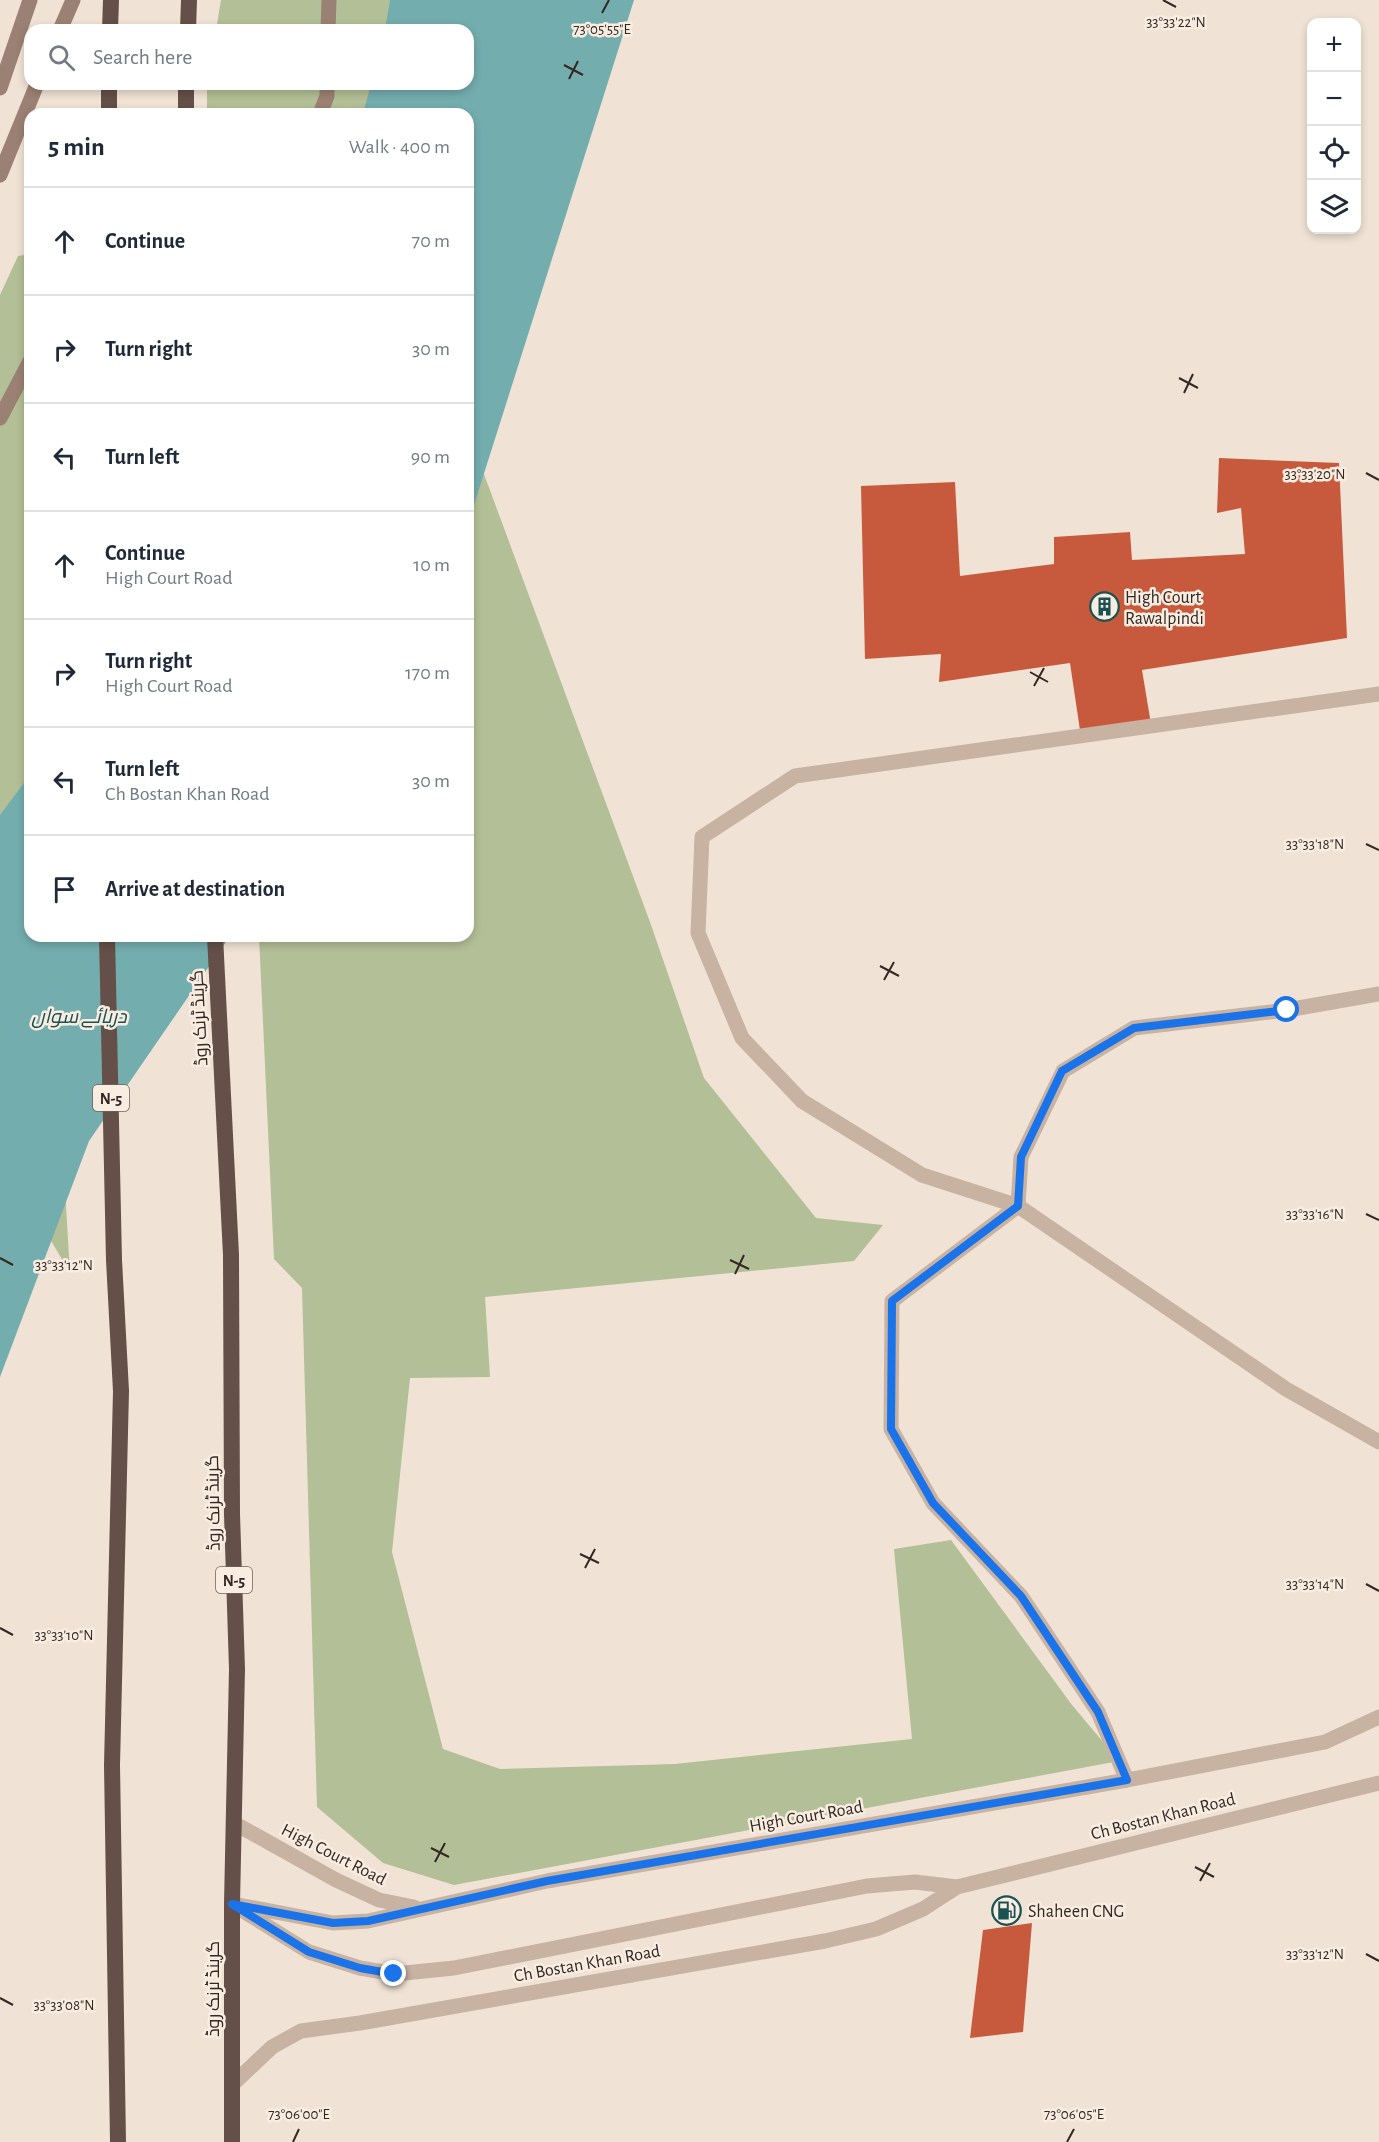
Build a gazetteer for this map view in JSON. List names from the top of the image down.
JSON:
{
  "streets": {
    "highway": ["گرینڈ ٹرنک روڈ", "N-5"],
    "street": ["High Court Road", "Ch Bostan Khan Road"]
  },
  "crossings": [
    ["گرینڈ ٹرنک روڈ", "High Court Road"],
    ["گرینڈ ٹرنک روڈ", "Ch Bostan Khan Road"],
    ["High Court Road", "Ch Bostan Khan Road"]
  ],
  "water": ["دریائے سواں"],
  "places": {
    "building": ["High Court Rawalpindi"],
    "fuel station": ["Shaheen CNG"]
  },
  "page": {
    "map_buttons": ["+", "−"],
    "search": "Search here",
    "heading": ["5 min", "Walk · 400 m"],
    "list": [
      ["Continue", "70 m"],
      ["Turn right", "30 m"],
      ["Turn left", "90 m"],
      ["Continue", "High Court Road", "10 m"],
      ["Turn right", "High Court Road", "170 m"],
      ["Turn left", "Ch Bostan Khan Road", "30 m"],
      "Arrive at destination"
    ]
  },
  "coordinates": [
    "33°33'22\"N",
    "73°05'55\"E",
    "33°33'20\"N",
    "33°33'18\"N",
    "33°33'16\"N",
    "33°33'12\"N",
    "33°33'14\"N",
    "33°33'10\"N",
    "33°33'08\"N",
    "73°06'00\"E",
    "73°06'05\"E"
  ]
}
